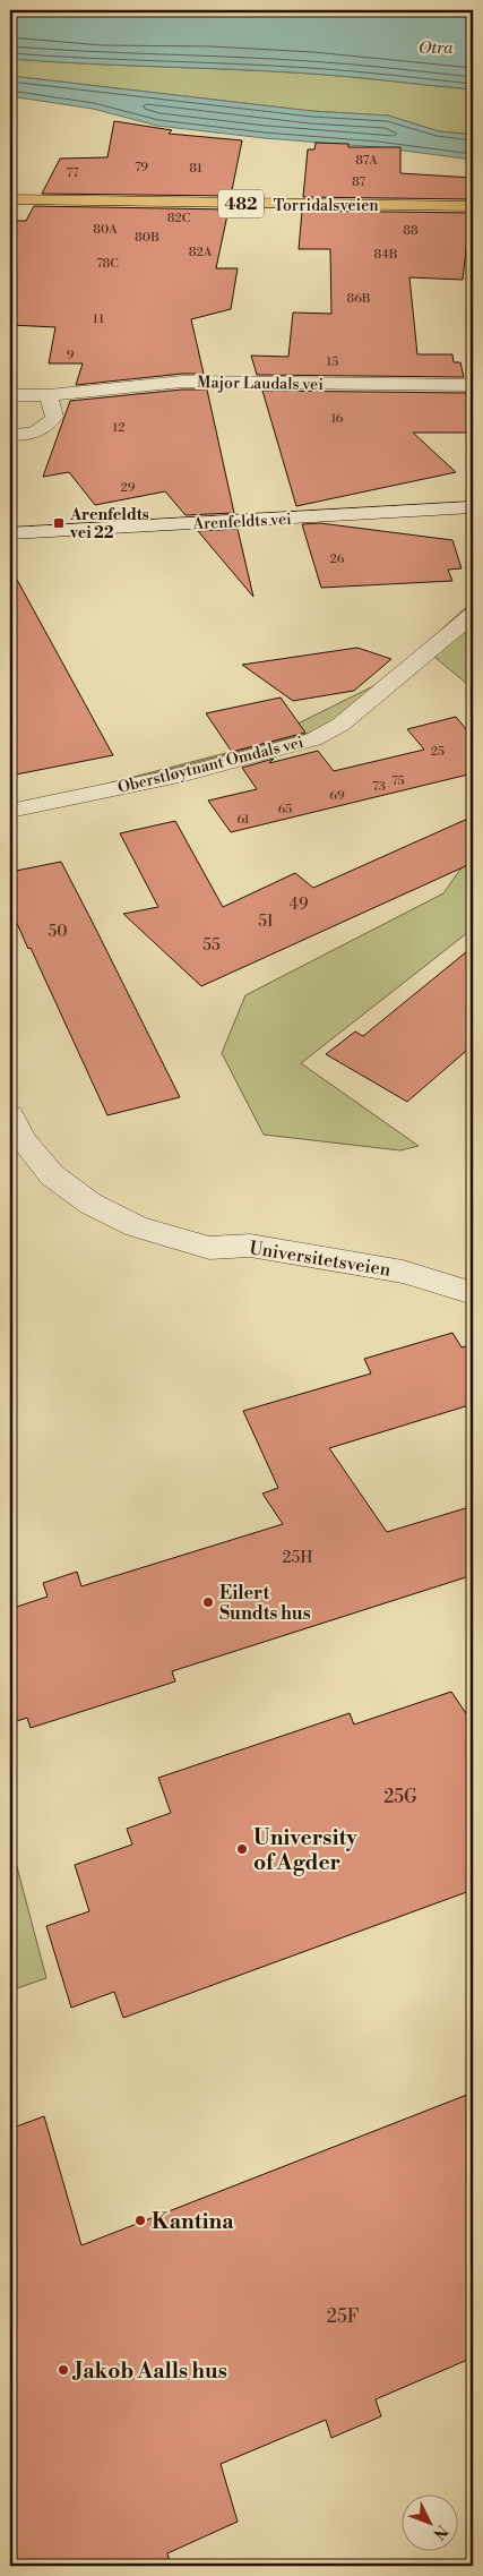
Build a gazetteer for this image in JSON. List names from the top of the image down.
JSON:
{
  "streets": {
    "main road": ["482", "Torridalsveien"],
    "street": [
      "Major Laudals vei",
      "Arenfeldts vei",
      "Oberstløytnant Omdals vei",
      "Universitetsveien"
    ]
  },
  "water": ["Otra"],
  "places": {
    "transit": ["Arenfeldts vei 22"],
    "other": [
      "Eilert Sundts hus",
      "University of Agder",
      "Kantina",
      "Jakob Aalls hus"
    ]
  },
  "house_numbers": [
    "87A",
    "79",
    "81",
    "77",
    "87",
    "82C",
    "80A",
    "88",
    "80B",
    "82A",
    "84B",
    "78C",
    "86B",
    "11",
    "9",
    "15",
    "16",
    "12",
    "29",
    "26",
    "25",
    "75",
    "73",
    "69",
    "65",
    "61",
    "49",
    "51",
    "50",
    "55",
    "25H",
    "25G",
    "25F"
  ],
  "north": "bottom right"
}
